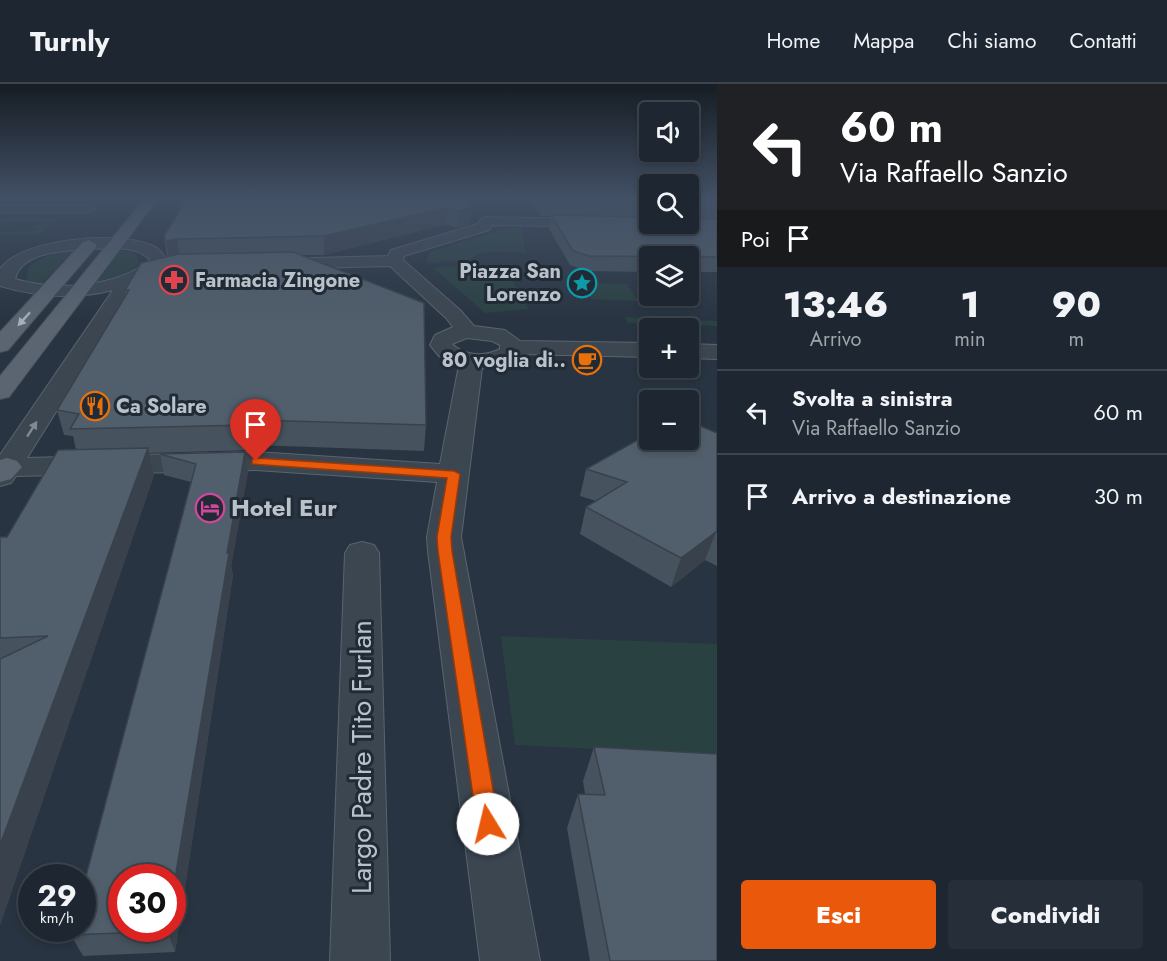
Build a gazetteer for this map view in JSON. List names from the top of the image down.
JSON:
{
  "streets": {
    "street": ["Largo Padre Tito Furlan"]
  },
  "places": {
    "pharmacy": ["Farmacia Zingone"],
    "place": ["Piazza San Lorenzo"],
    "cafe": ["80 voglia di.."],
    "restaurant": ["Ca Solare"],
    "hotel": ["Hotel Eur"]
  },
  "page": {
    "header": "Turnly",
    "nav": [
      "Home",
      "Mappa",
      "Chi siamo",
      "Contatti"
    ],
    "turn": ["60 m", "Via Raffaello Sanzio"],
    "map_buttons": ["+", "−"],
    "then": "Poi",
    "eta": [
      "13:46",
      "Arrivo",
      "1",
      "min",
      "90",
      "m"
    ],
    "list": [
      {
        "name": "Svolta a sinistra",
        "note": "Via Raffaello Sanzio",
        "value": "60 m"
      },
      {
        "name": "Arrivo a destinazione",
        "value": "30 m"
      }
    ],
    "speed": "29 km/h",
    "limit": "30",
    "buttons": ["Esci", "Condividi"]
  }
}
